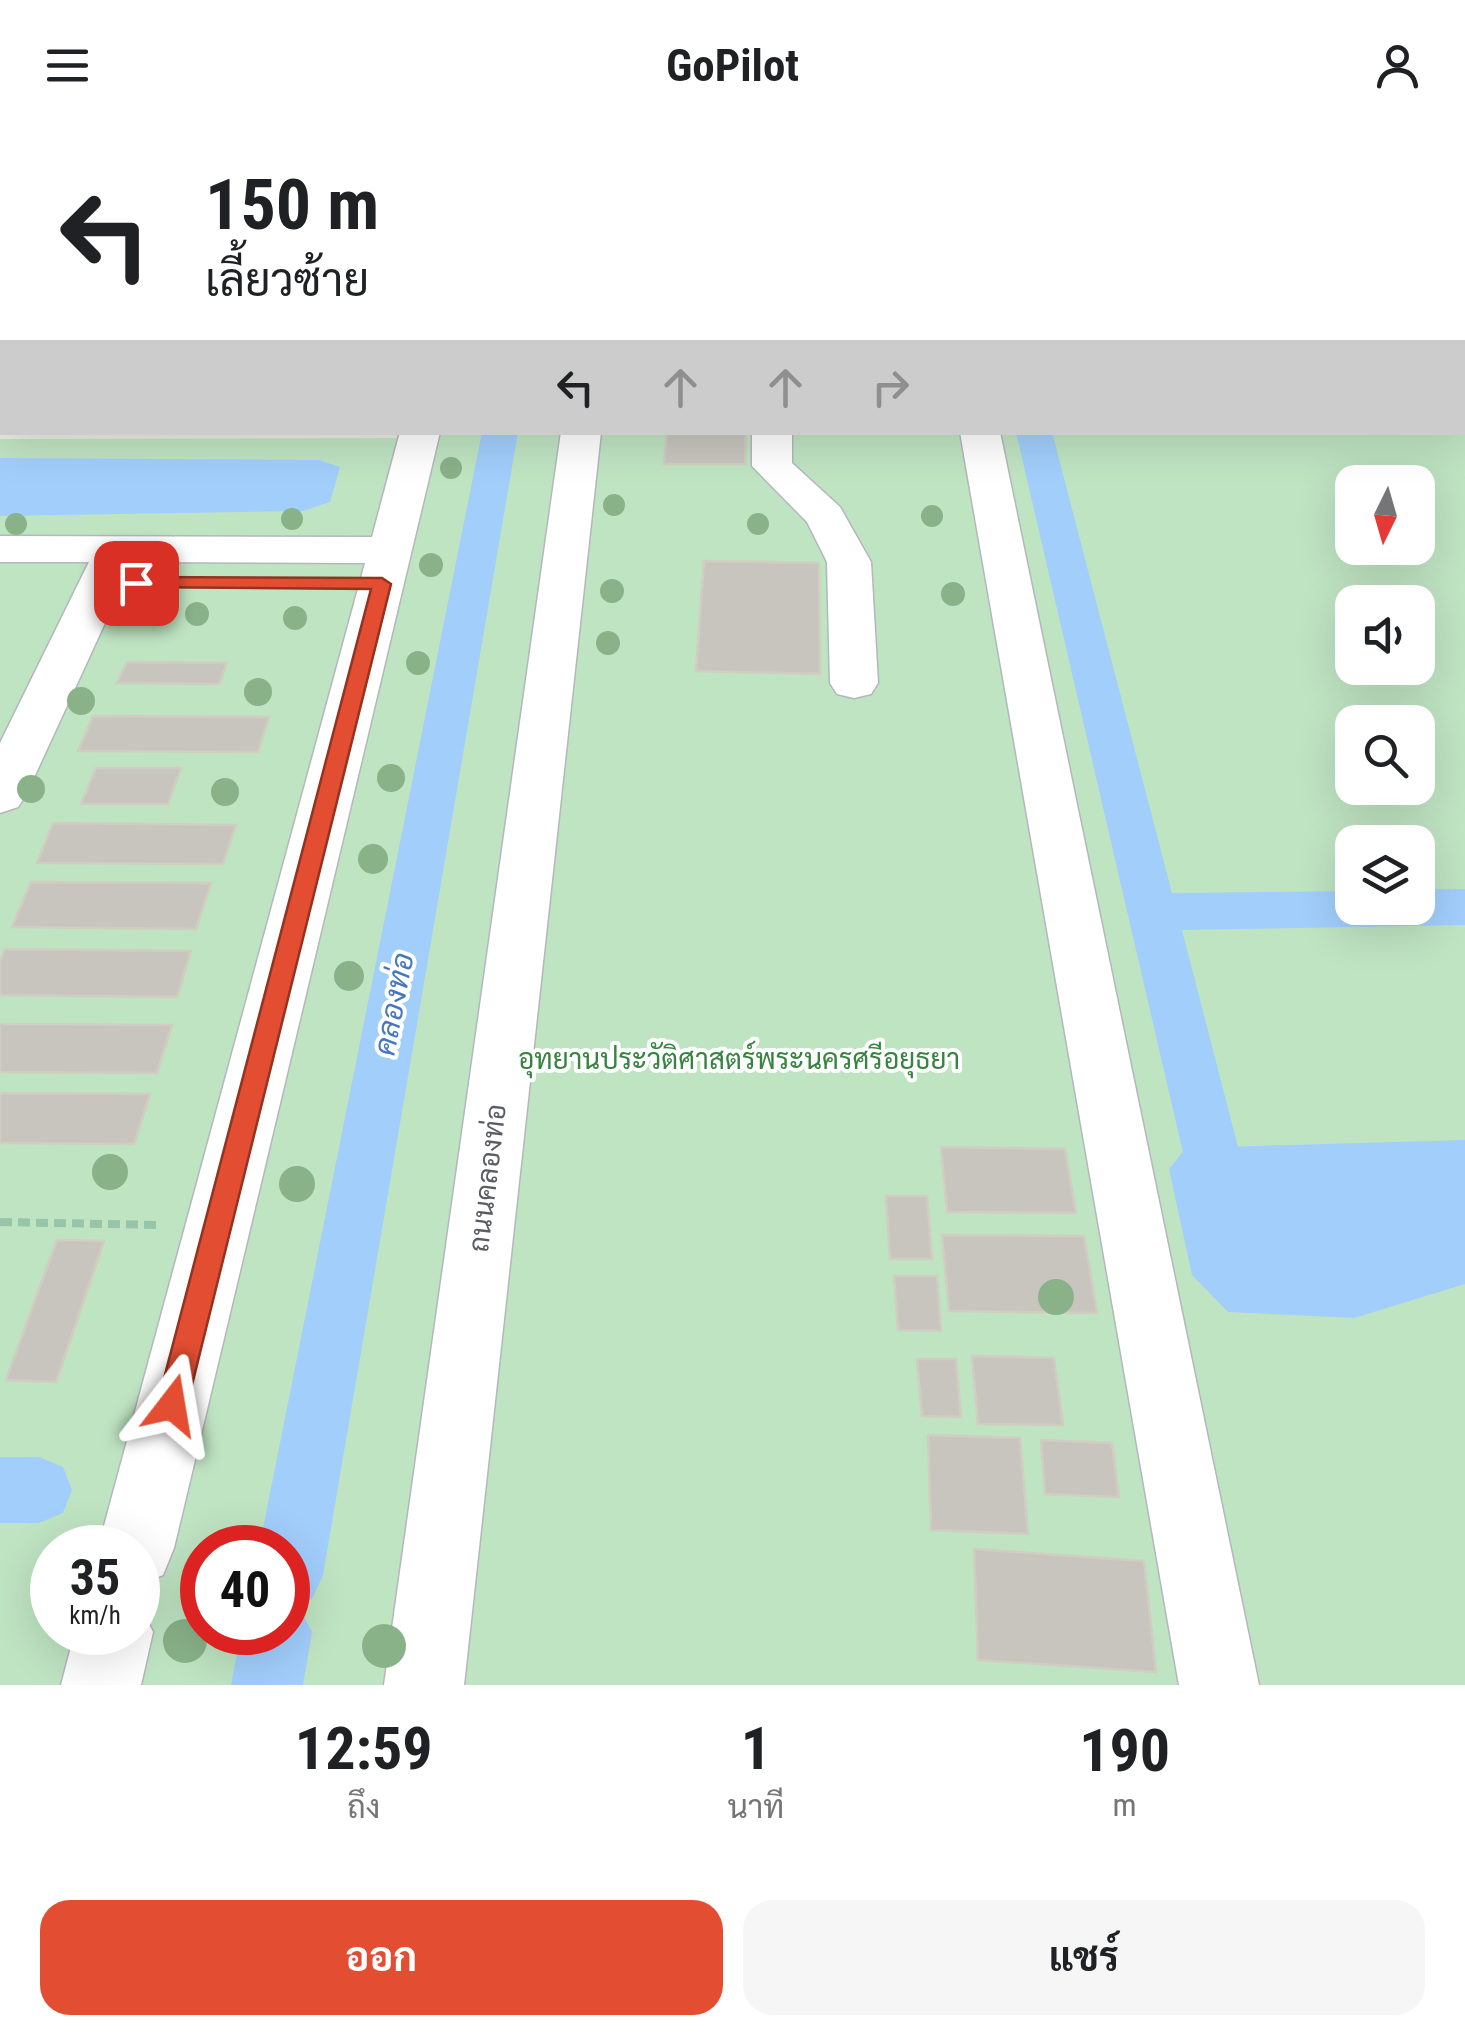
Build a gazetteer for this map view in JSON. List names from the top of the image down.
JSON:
{
  "streets": {
    "street": ["ถนนคลองท่อ"]
  },
  "water": ["คลองท่อ"],
  "parks": ["อุทยานประวัติศาสตร์พระนครศรีอยุธยา"],
  "north": "bottom",
  "page": {
    "header": "GoPilot",
    "turn": ["150 m", "เลี้ยวซ้าย"],
    "speed": "35 km/h",
    "limit": "40",
    "eta": [
      "12:59",
      "ถึง",
      "1",
      "นาที",
      "190",
      "m"
    ],
    "buttons": ["ออก", "แชร์"]
  }
}
